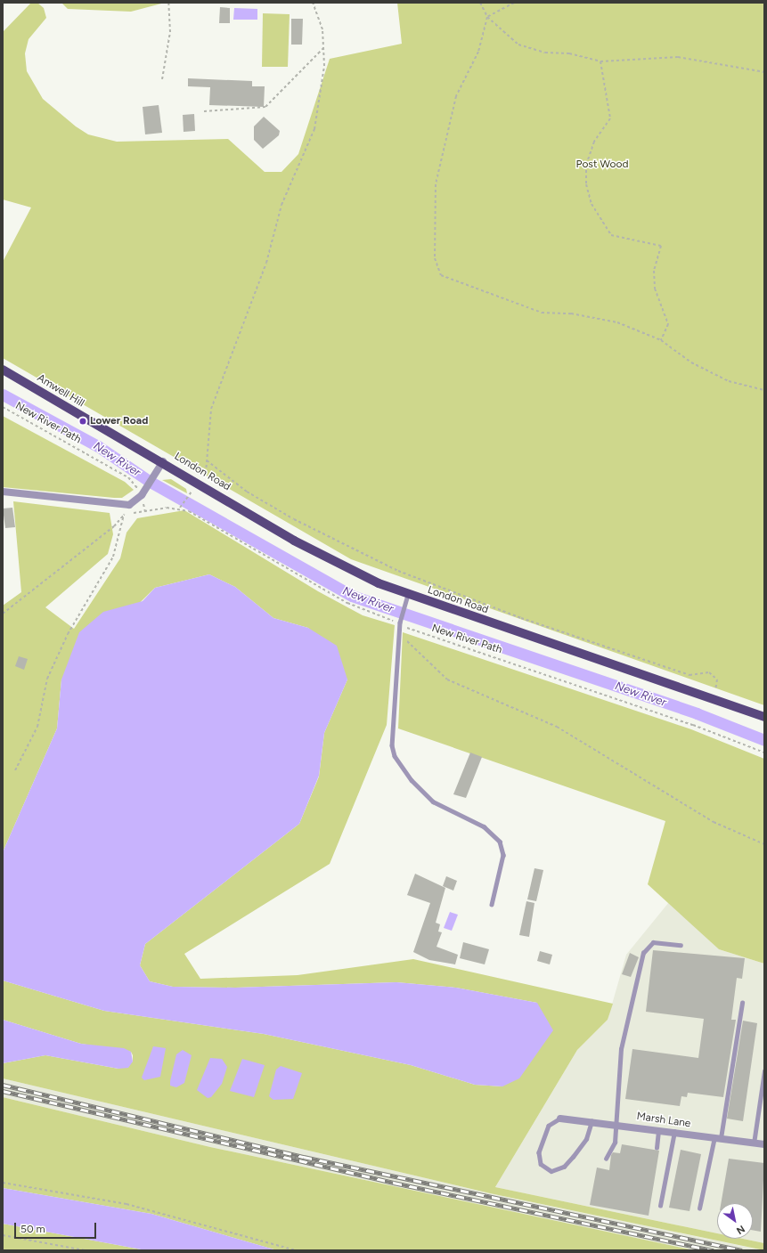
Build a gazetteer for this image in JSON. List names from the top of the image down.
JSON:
{
  "streets": {
    "main road": ["Amwell Hill", "London Road"],
    "street": ["Marsh Lane"],
    "path": ["New River Path"]
  },
  "crossings": [
    ["Amwell Hill", "London Road"]
  ],
  "water": ["New River"],
  "parks": ["Post Wood"],
  "places": ["Lower Road"],
  "scale_bar": "50 m",
  "north": "bottom right"
}
